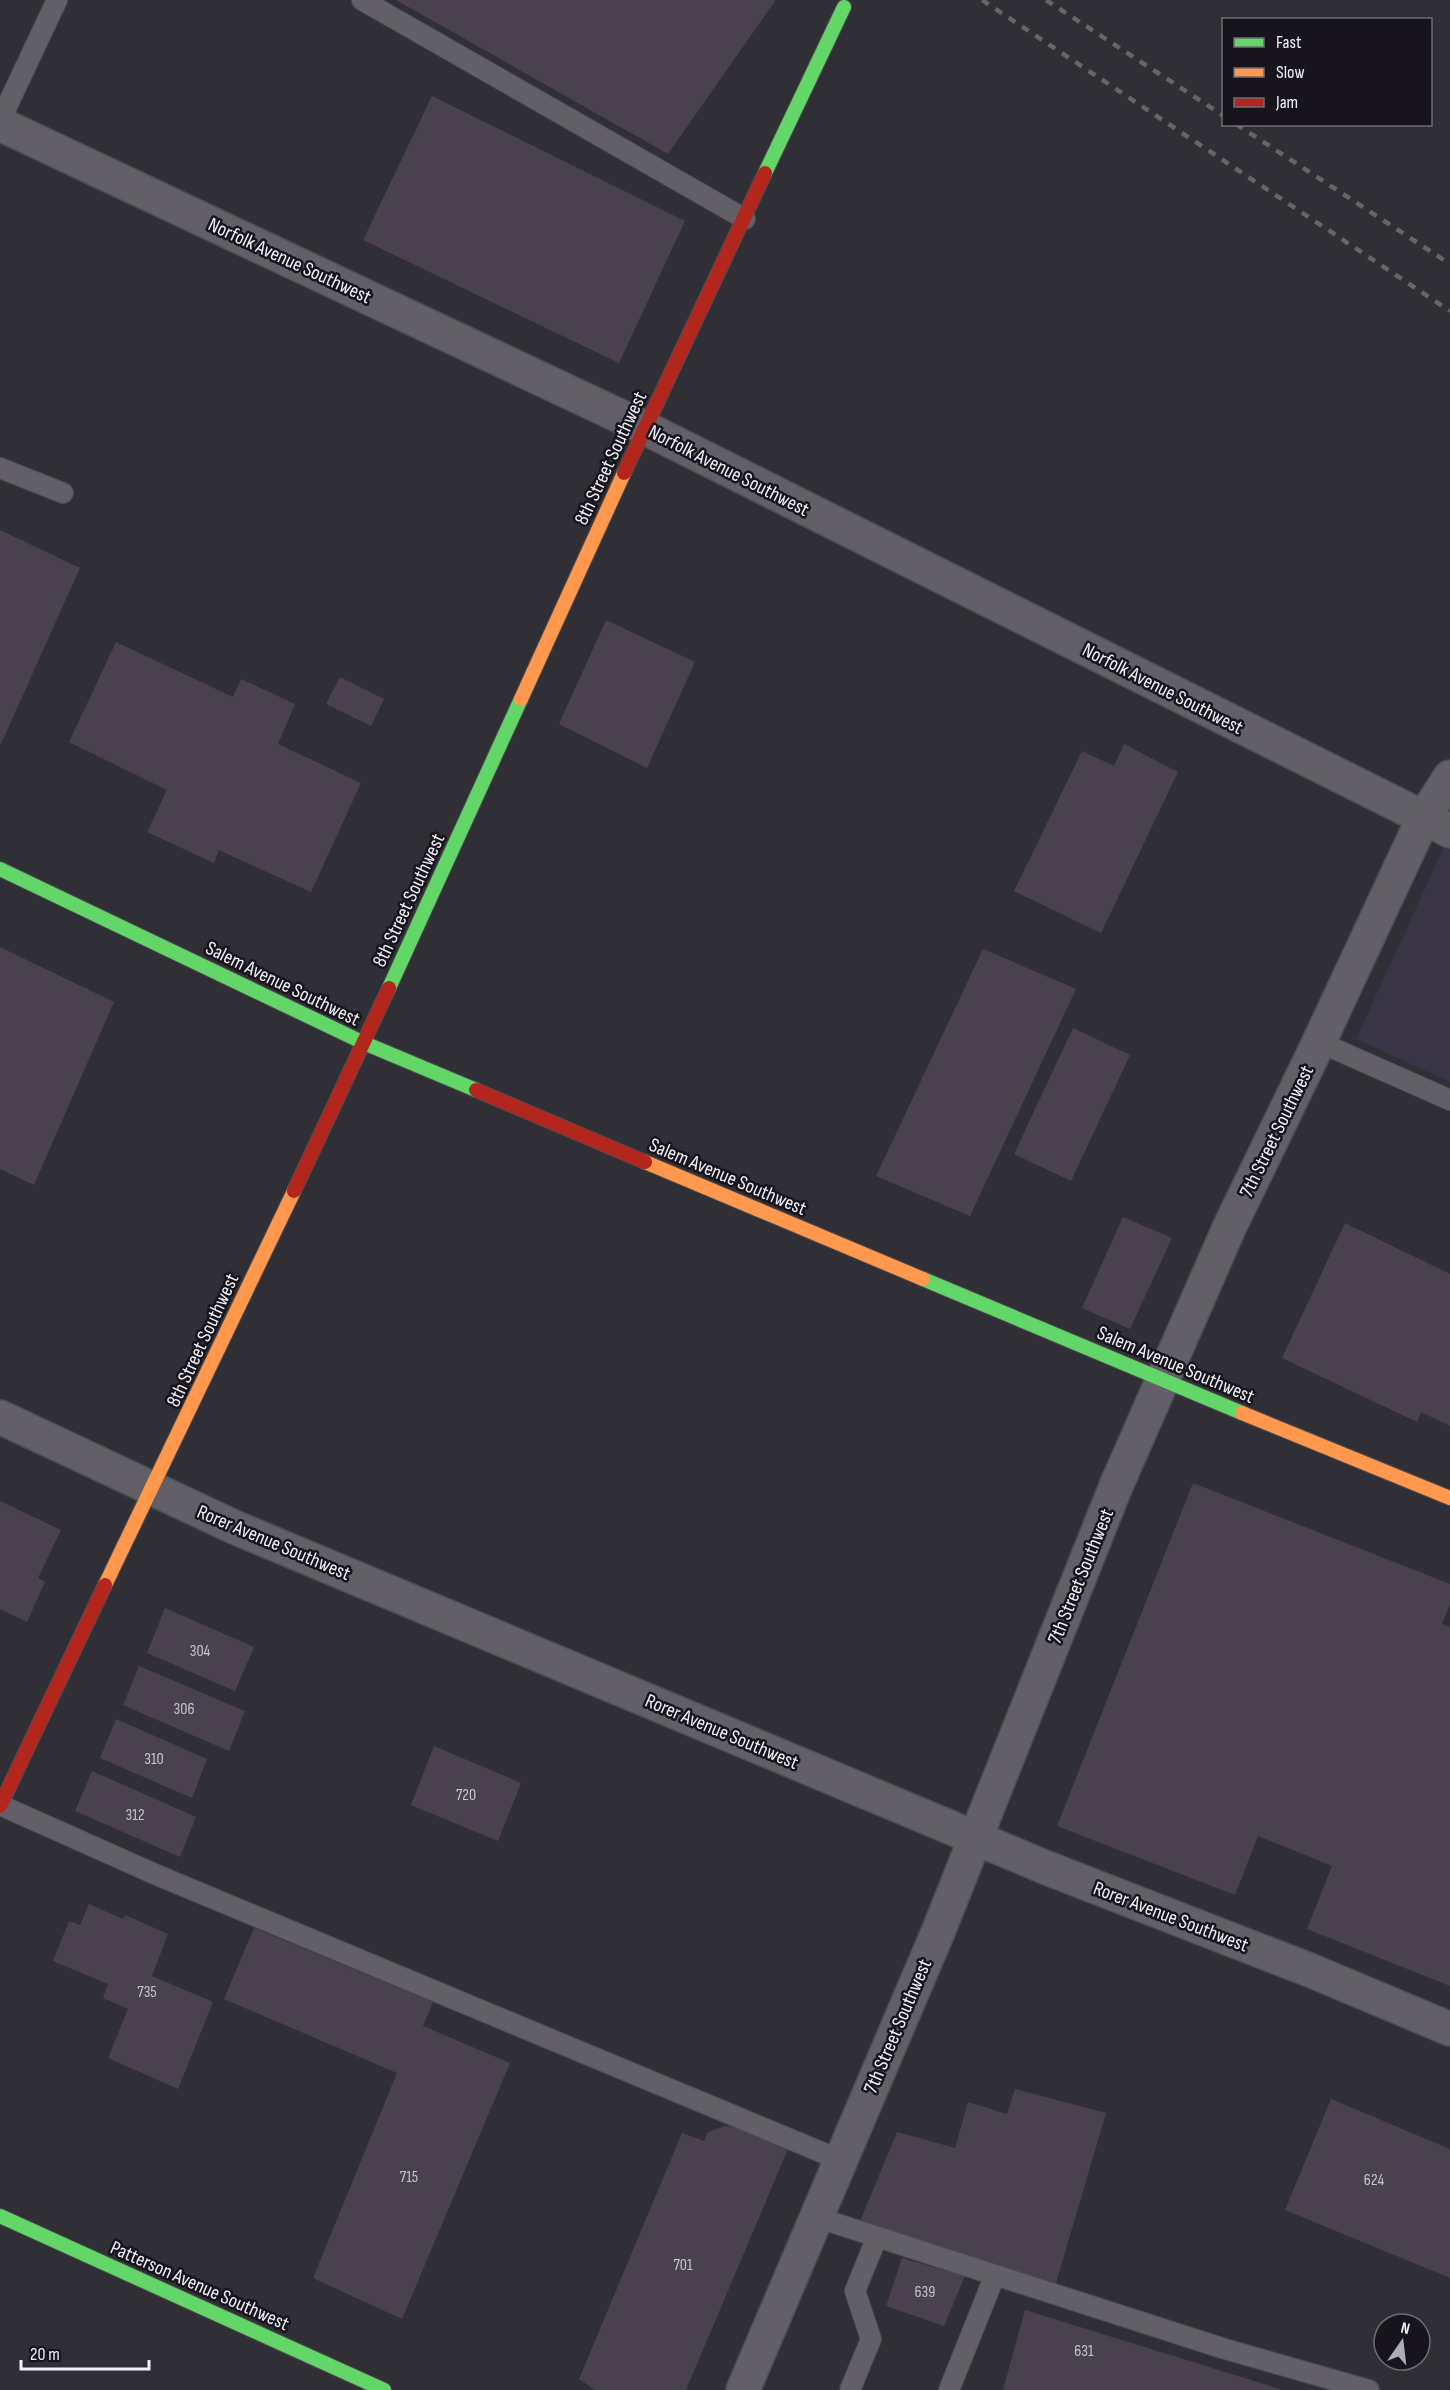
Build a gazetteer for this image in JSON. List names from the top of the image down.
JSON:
{
  "streets": {
    "street": [
      "Norfolk Avenue Southwest",
      "8th Street Southwest",
      "Salem Avenue Southwest",
      "7th Street Southwest",
      "Rorer Avenue Southwest",
      "Patterson Avenue Southwest"
    ]
  },
  "crossings": [
    ["Norfolk Avenue Southwest", "8th Street Southwest"],
    ["Norfolk Avenue Southwest", "7th Street Southwest"],
    ["8th Street Southwest", "Salem Avenue Southwest"],
    ["8th Street Southwest", "Rorer Avenue Southwest"],
    ["Salem Avenue Southwest", "7th Street Southwest"],
    ["7th Street Southwest", "Rorer Avenue Southwest"]
  ],
  "house_numbers": [
    "304",
    "306",
    "310",
    "720",
    "312",
    "735",
    "715",
    "624",
    "701",
    "639",
    "631"
  ],
  "legend": ["Fast", "Slow", "Jam"],
  "scale_bar": "20 m",
  "north": "top"
}
